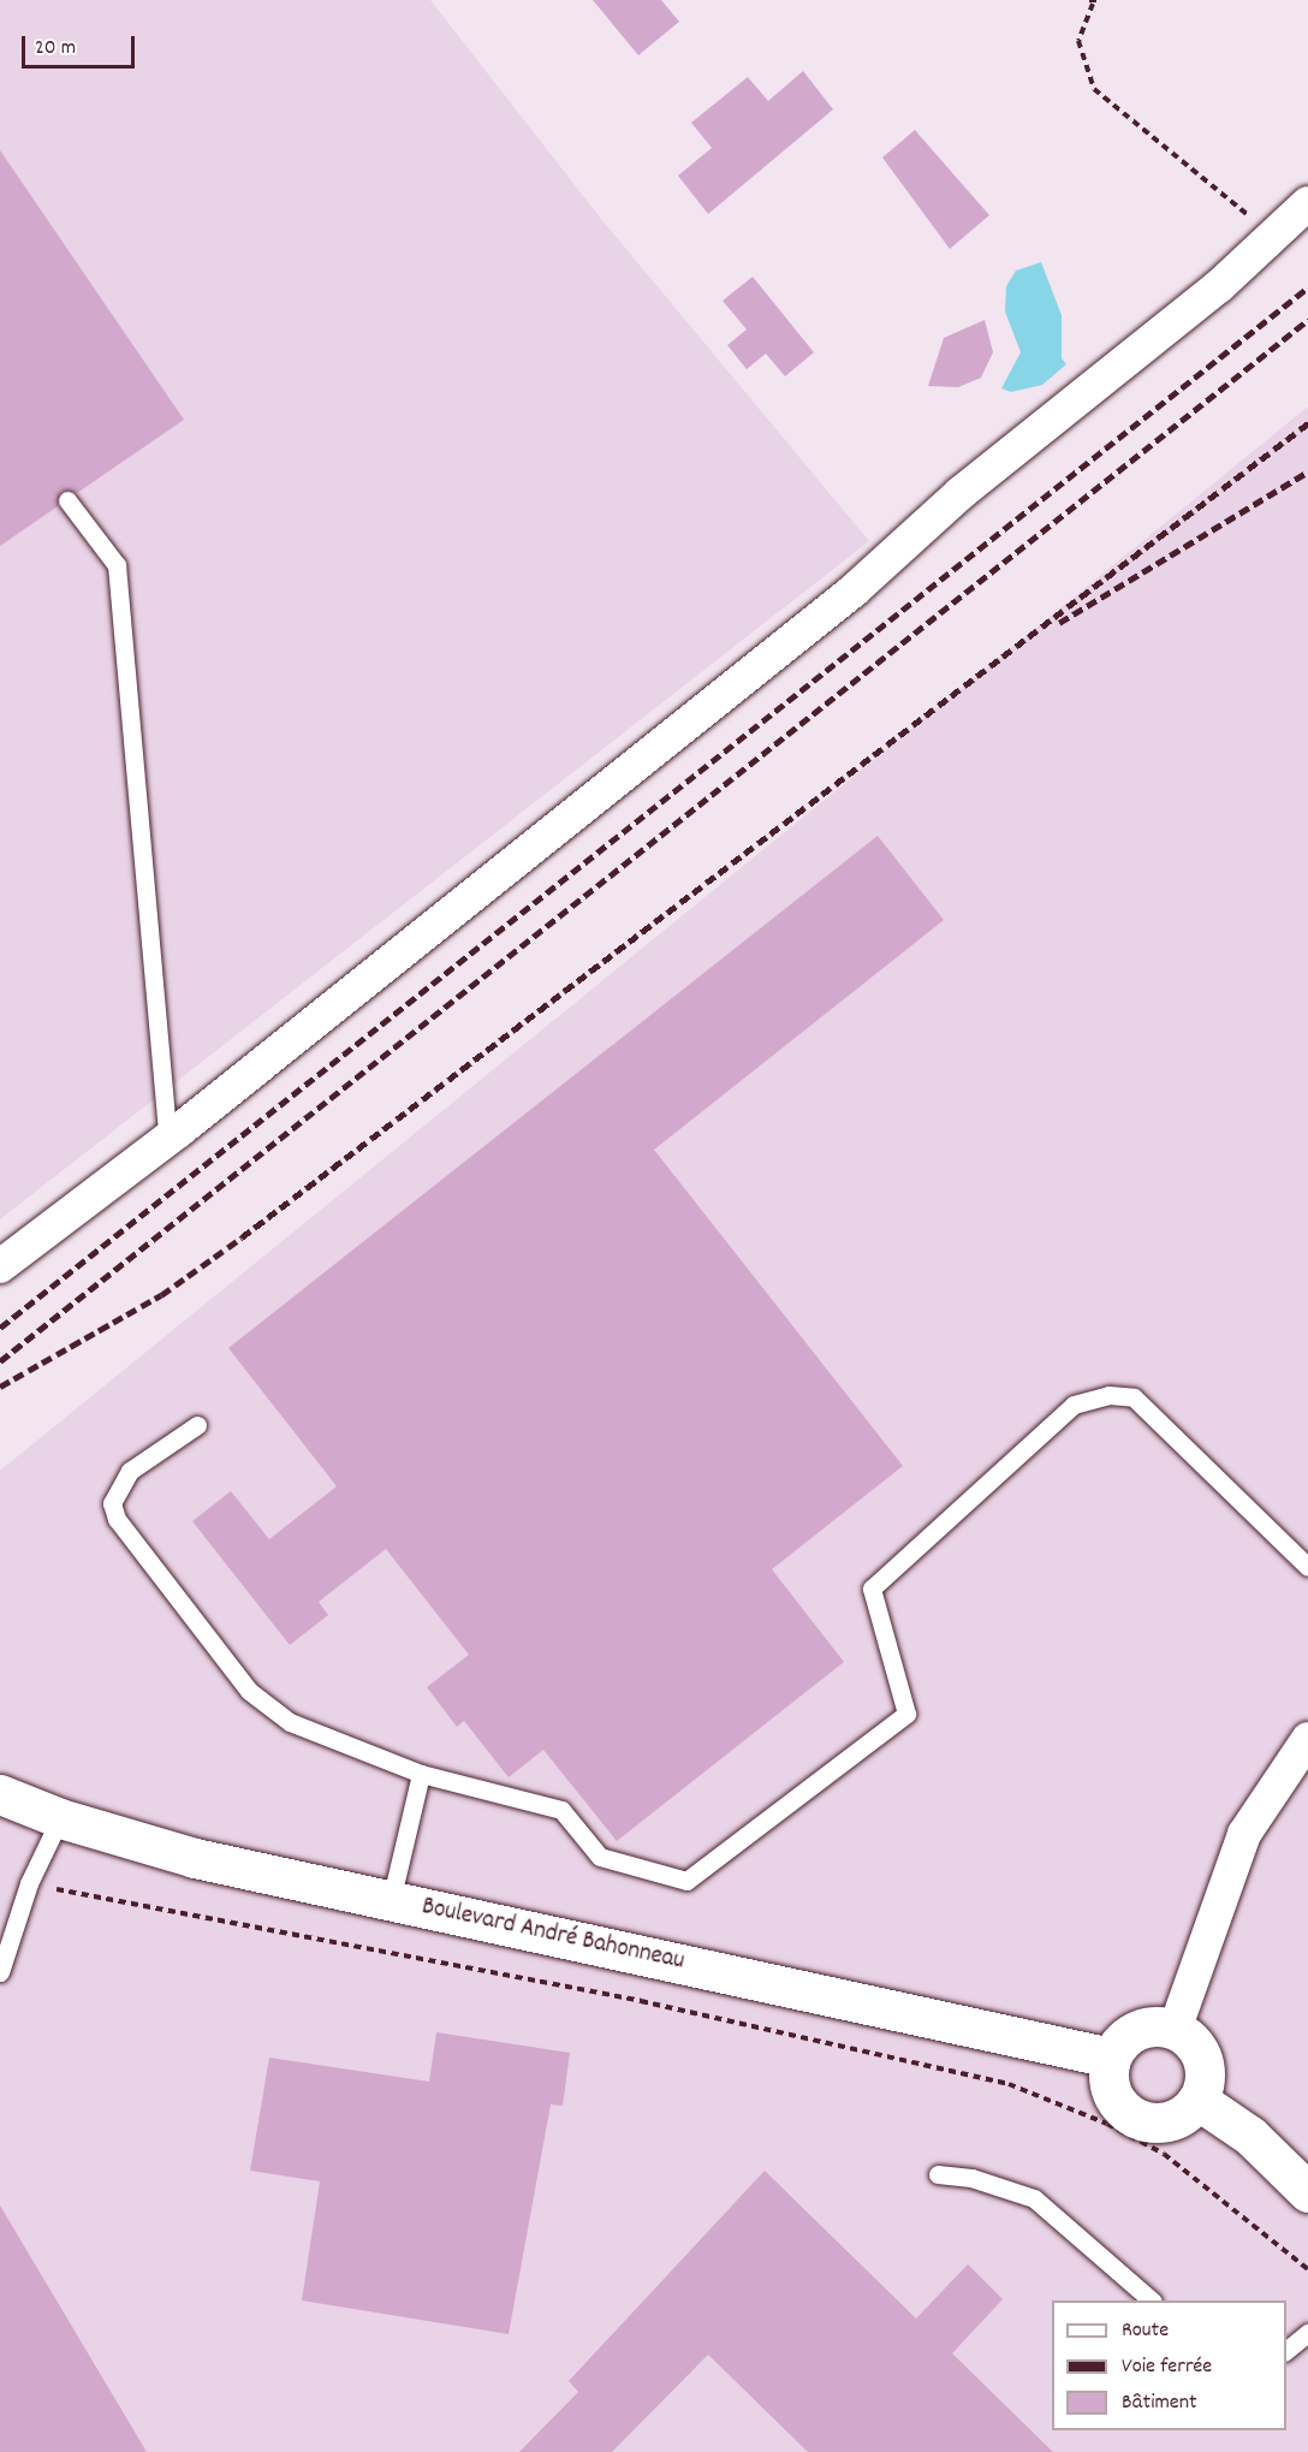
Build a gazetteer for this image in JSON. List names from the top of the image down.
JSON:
{
  "streets": {
    "street": ["Boulevard André Bahonneau"]
  },
  "legend": ["Route", "Voie ferrée", "Bâtiment"],
  "scale_bar": "20 m"
}
